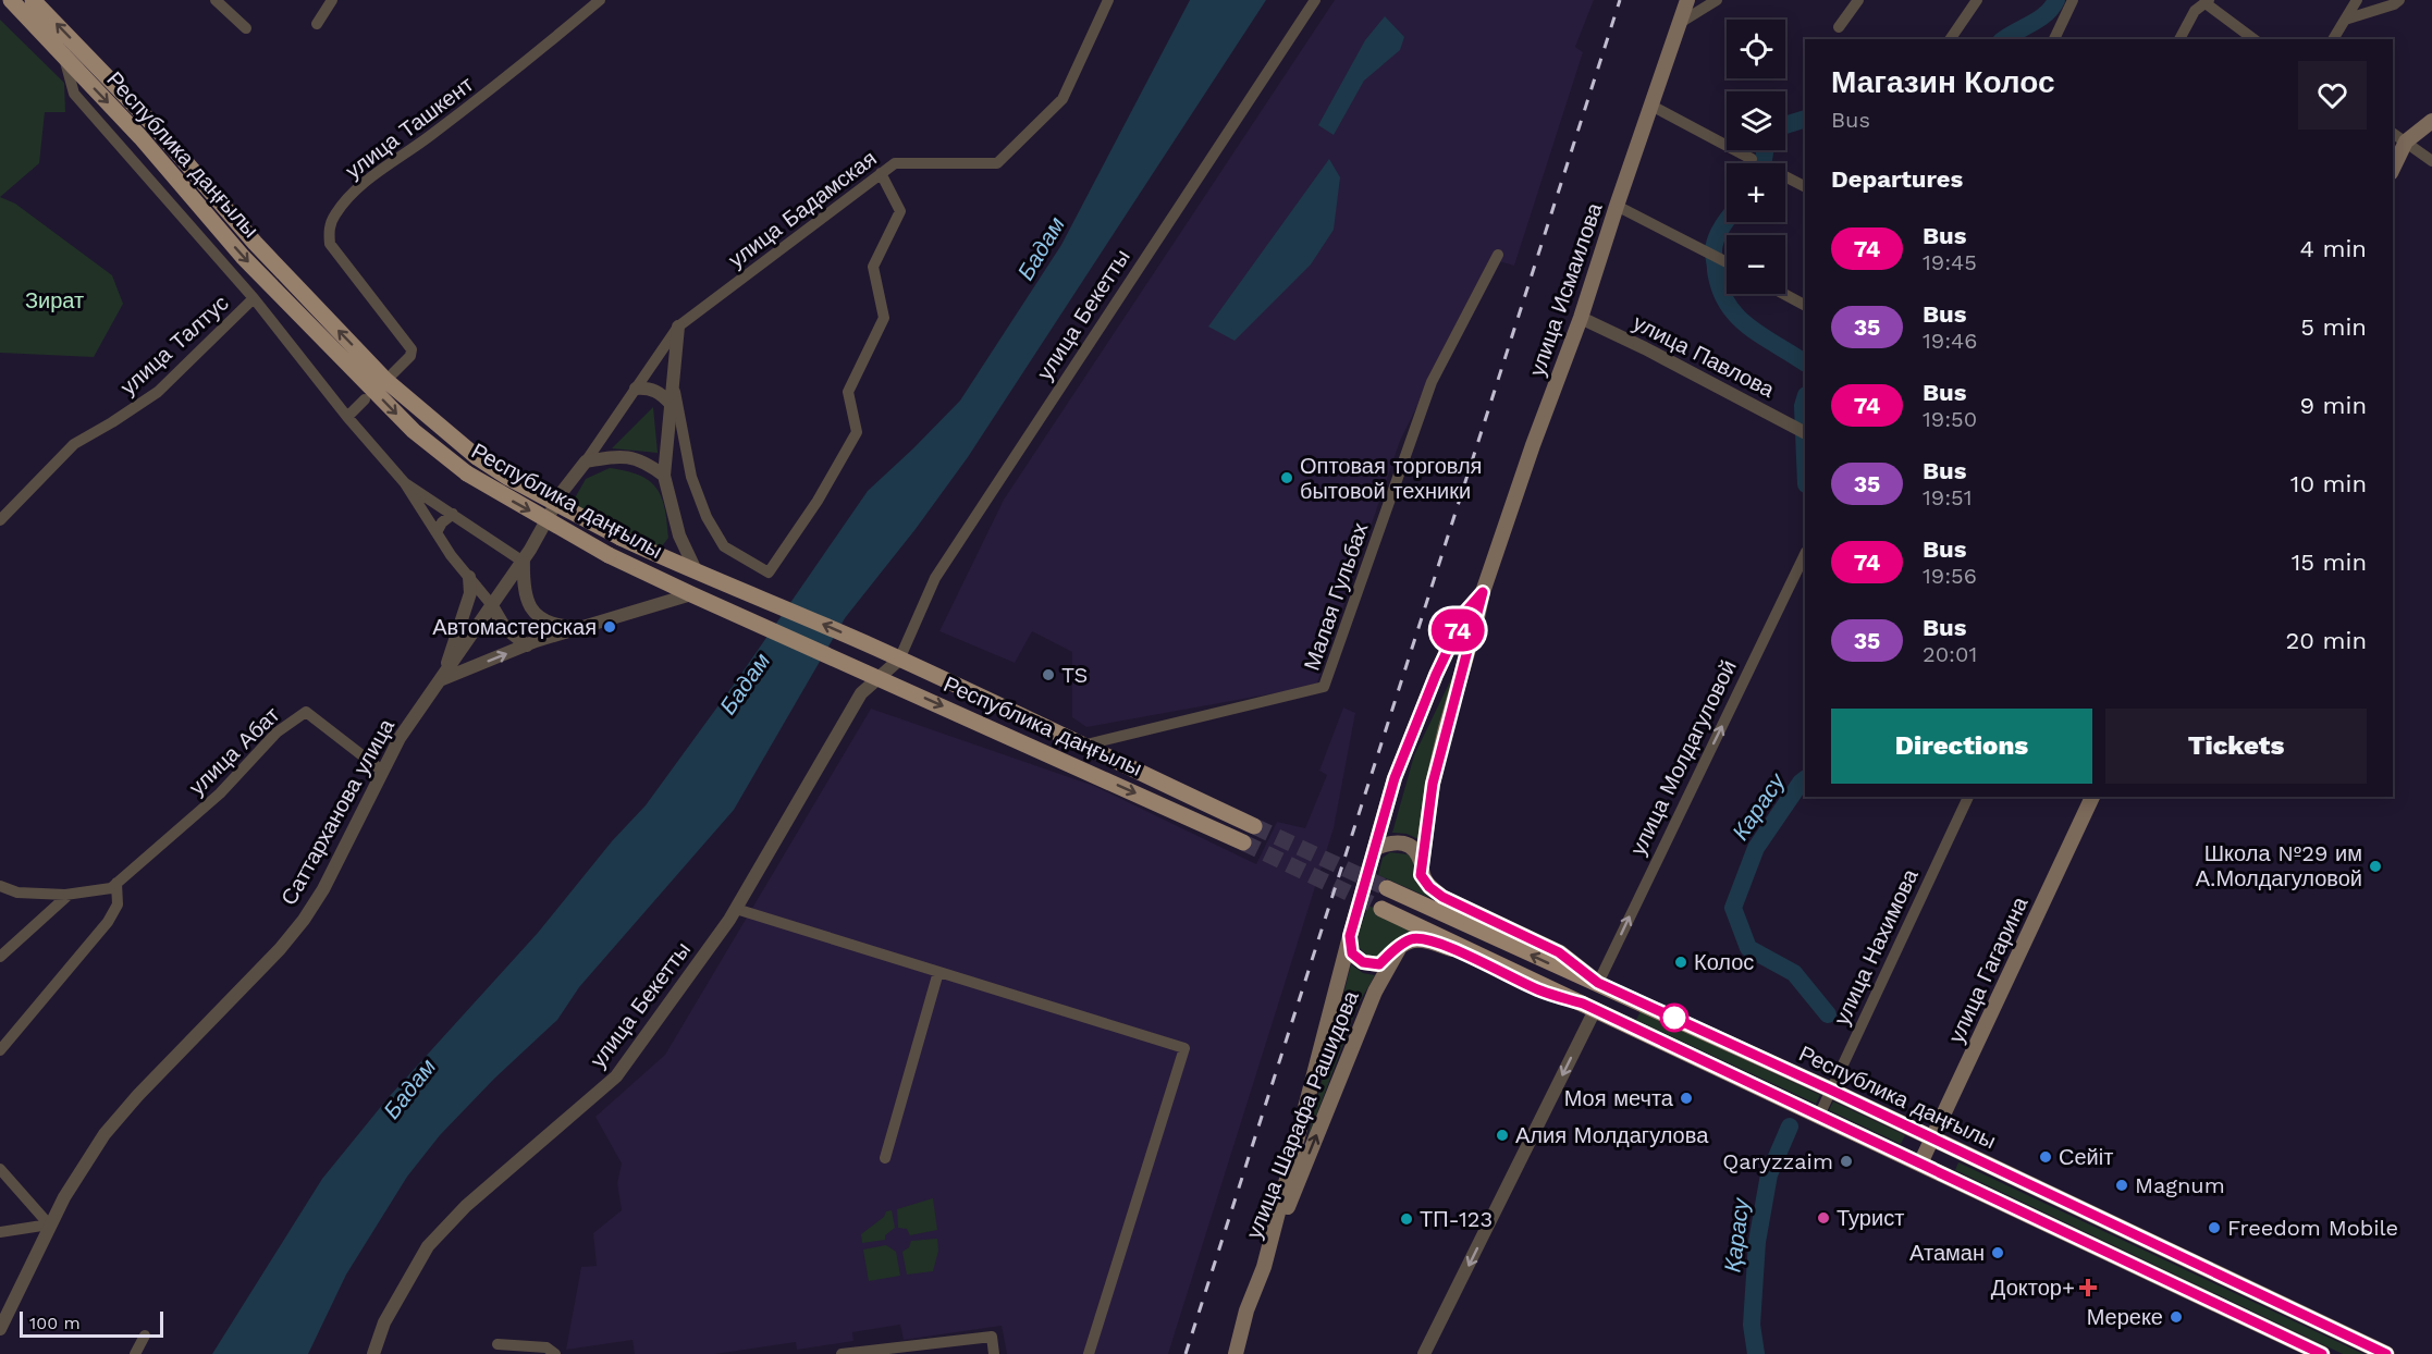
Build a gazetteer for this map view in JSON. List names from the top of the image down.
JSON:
{
  "streets": {
    "main road": [
      "Республика даңғылы",
      "улица Исмаилова",
      "улица Гагарина",
      "улица Шарафа Рашидова"
    ],
    "street": [
      "улица Ташкент",
      "улица Бадамская",
      "улица Бекетты",
      "улица Талтус",
      "улица Павлова",
      "Малая Гульбах",
      "улица Абат",
      "улица Молдагуловой",
      "Саттарханова улица",
      "улица Нахимова"
    ]
  },
  "crossings": [
    ["Республика даңғылы", "улица Бекетты"],
    ["Республика даңғылы", "Малая Гульбах"],
    ["Республика даңғылы", "улица Молдагуловой"],
    ["Республика даңғылы", "улица Нахимова"],
    ["Республика даңғылы", "улица Гагарина"],
    ["улица Бадамская", "Саттарханова улица"],
    ["улица Исмаилова", "улица Павлова"],
    ["улица Исмаилова", "улица Шарафа Рашидова"],
    ["улица Абат", "Саттарханова улица"]
  ],
  "one_way": ["улица Молдагуловой"],
  "water": ["Бадам", "Карасу", "Қарасу"],
  "parks": ["Зират"],
  "places": {
    "other": [
      "Оптовая торговля бытовой техники",
      "Автомастерская",
      "TS",
      "Школа №29 им А.Молдагуловой",
      "Колос",
      "Моя мечта",
      "Алия Молдагулова",
      "Сейіт",
      "Qaryzzaim",
      "Magnum",
      "Турист",
      "ТП-123",
      "Freedom Mobile",
      "Атаман",
      "Мереке"
    ],
    "health": ["Доктор+"]
  },
  "lines": ["bus line 74"],
  "scale_bar": "100 m",
  "page": {
    "on_map": "74",
    "map_buttons": ["+", "−"],
    "heading": [
      ["Магазин Колос", "Bus"],
      "Departures"
    ],
    "list": [
      {
        "mark": "74",
        "name": "Bus",
        "note": "19:45",
        "value": "4 min"
      },
      {
        "mark": "35",
        "name": "Bus",
        "note": "19:46",
        "value": "5 min"
      },
      {
        "mark": "74",
        "name": "Bus",
        "note": "19:50",
        "value": "9 min"
      },
      {
        "mark": "35",
        "name": "Bus",
        "note": "19:51",
        "value": "10 min"
      },
      {
        "mark": "74",
        "name": "Bus",
        "note": "19:56",
        "value": "15 min"
      },
      {
        "mark": "35",
        "name": "Bus",
        "note": "20:01",
        "value": "20 min"
      }
    ],
    "buttons": ["Directions", "Tickets"],
    "scale": "100 m"
  }
}
